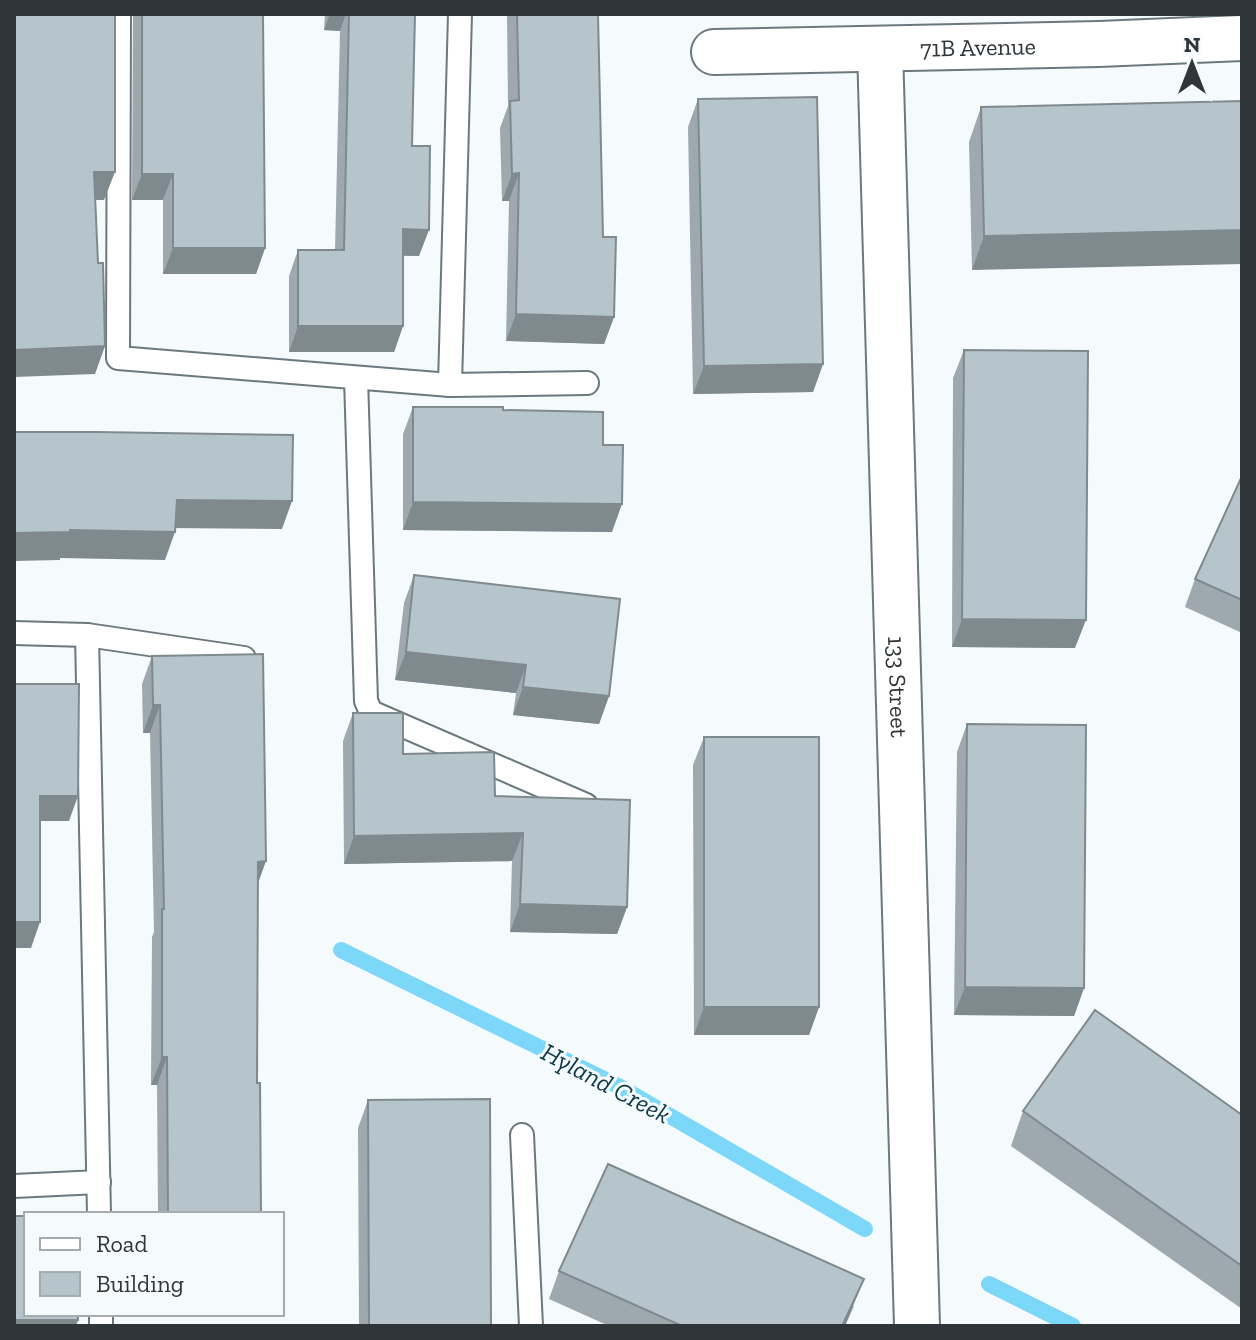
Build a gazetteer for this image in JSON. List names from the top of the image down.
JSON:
{
  "streets": {
    "street": ["71B Avenue", "133 Street"]
  },
  "crossings": [
    ["71B Avenue", "133 Street"]
  ],
  "water": ["Hyland Creek"],
  "legend": ["Road", "Building"],
  "north": "top"
}
